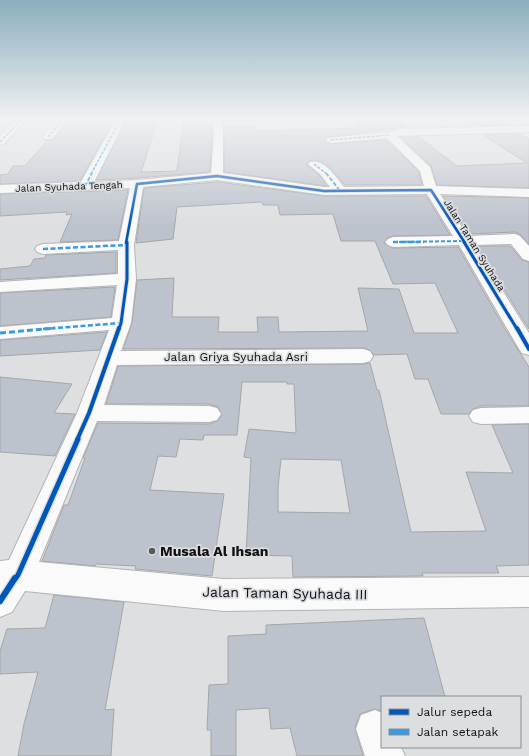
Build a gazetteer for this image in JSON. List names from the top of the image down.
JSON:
{
  "streets": {
    "street": [
      "Jalan Syuhada Tengah",
      "Jalan Taman Syuhada",
      "Jalan Griya Syuhada Asri",
      "Jalan Taman Syuhada III"
    ]
  },
  "crossings": [
    ["Jalan Syuhada Tengah", "Jalan Taman Syuhada"]
  ],
  "places": ["Musala Al Ihsan"],
  "legend": ["Jalur sepeda", "Jalan setapak"]
}
